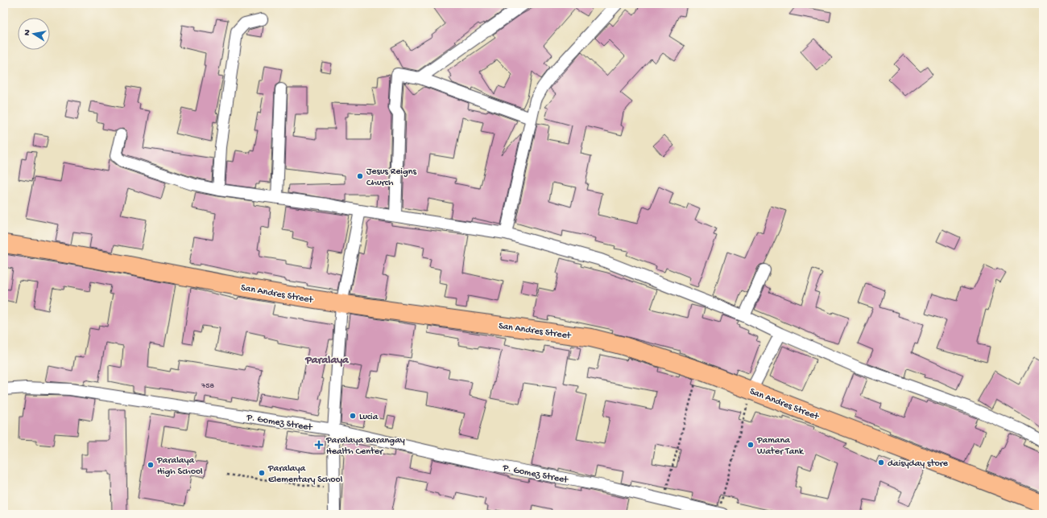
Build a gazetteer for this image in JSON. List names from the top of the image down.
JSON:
{
  "streets": {
    "main road": ["San Andres Street"],
    "street": ["P. Gomez Street"]
  },
  "districts": ["Paralaya"],
  "places": {
    "other": [
      "Jesus Reigns Church",
      "Lucia",
      "Pamana Water Tank",
      "daisyday store",
      "Paralaya High School",
      "Paralaya Elementary School"
    ],
    "health": ["Paralaya Barangay Health Center"]
  },
  "house_numbers": ["758"],
  "north": "left"
}
